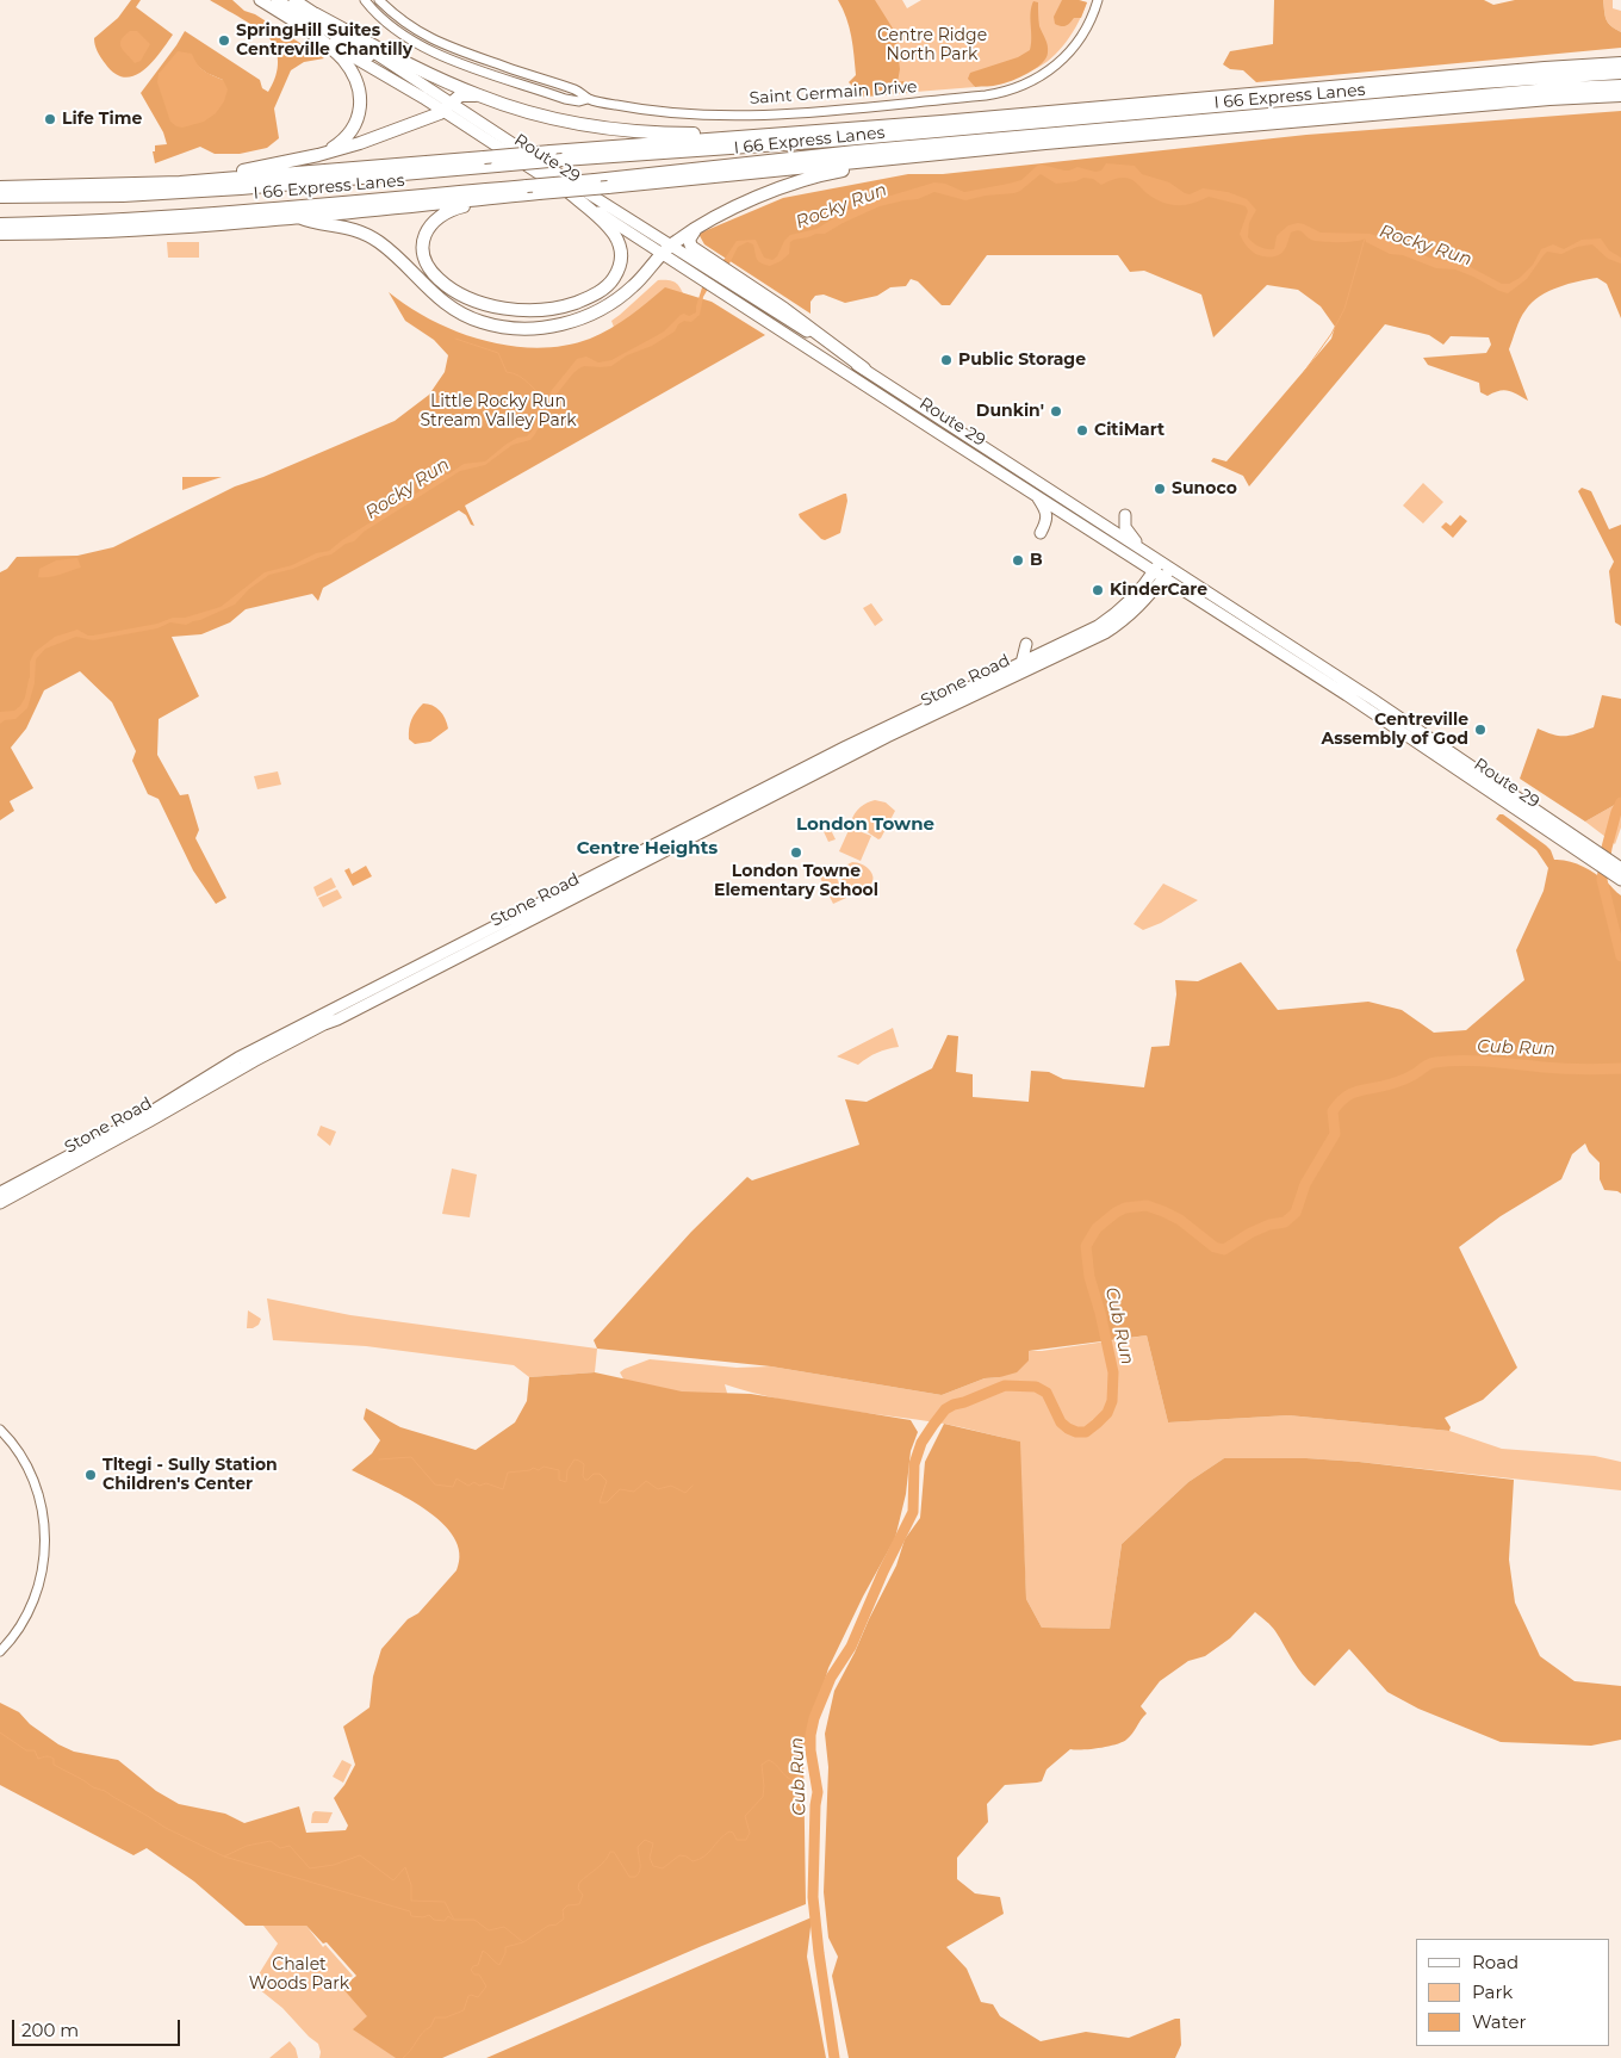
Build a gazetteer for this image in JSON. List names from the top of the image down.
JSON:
{
  "streets": {
    "highway": ["I 66 Express Lanes"],
    "main road": ["Route 29", "Stone Road"],
    "street": ["Saint Germain Drive"]
  },
  "crossings": [
    ["Route 29", "Stone Road"]
  ],
  "districts": ["London Towne", "Centre Heights"],
  "water": ["Rocky Run", "Cub Run"],
  "parks": ["Centre Ridge North Park", "Little Rocky Run Stream Valley Park", "Chalet Woods Park"],
  "places": [
    "SpringHill Suites Centreville Chantilly",
    "Life Time",
    "Public Storage",
    "Dunkin'",
    "CitiMart",
    "Sunoco",
    "B",
    "KinderCare",
    "Centreville Assembly of God",
    "London Towne Elementary School",
    "Tltegi - Sully Station Children's Center"
  ],
  "legend": ["Road", "Park", "Water"],
  "scale_bar": "200 m"
}
